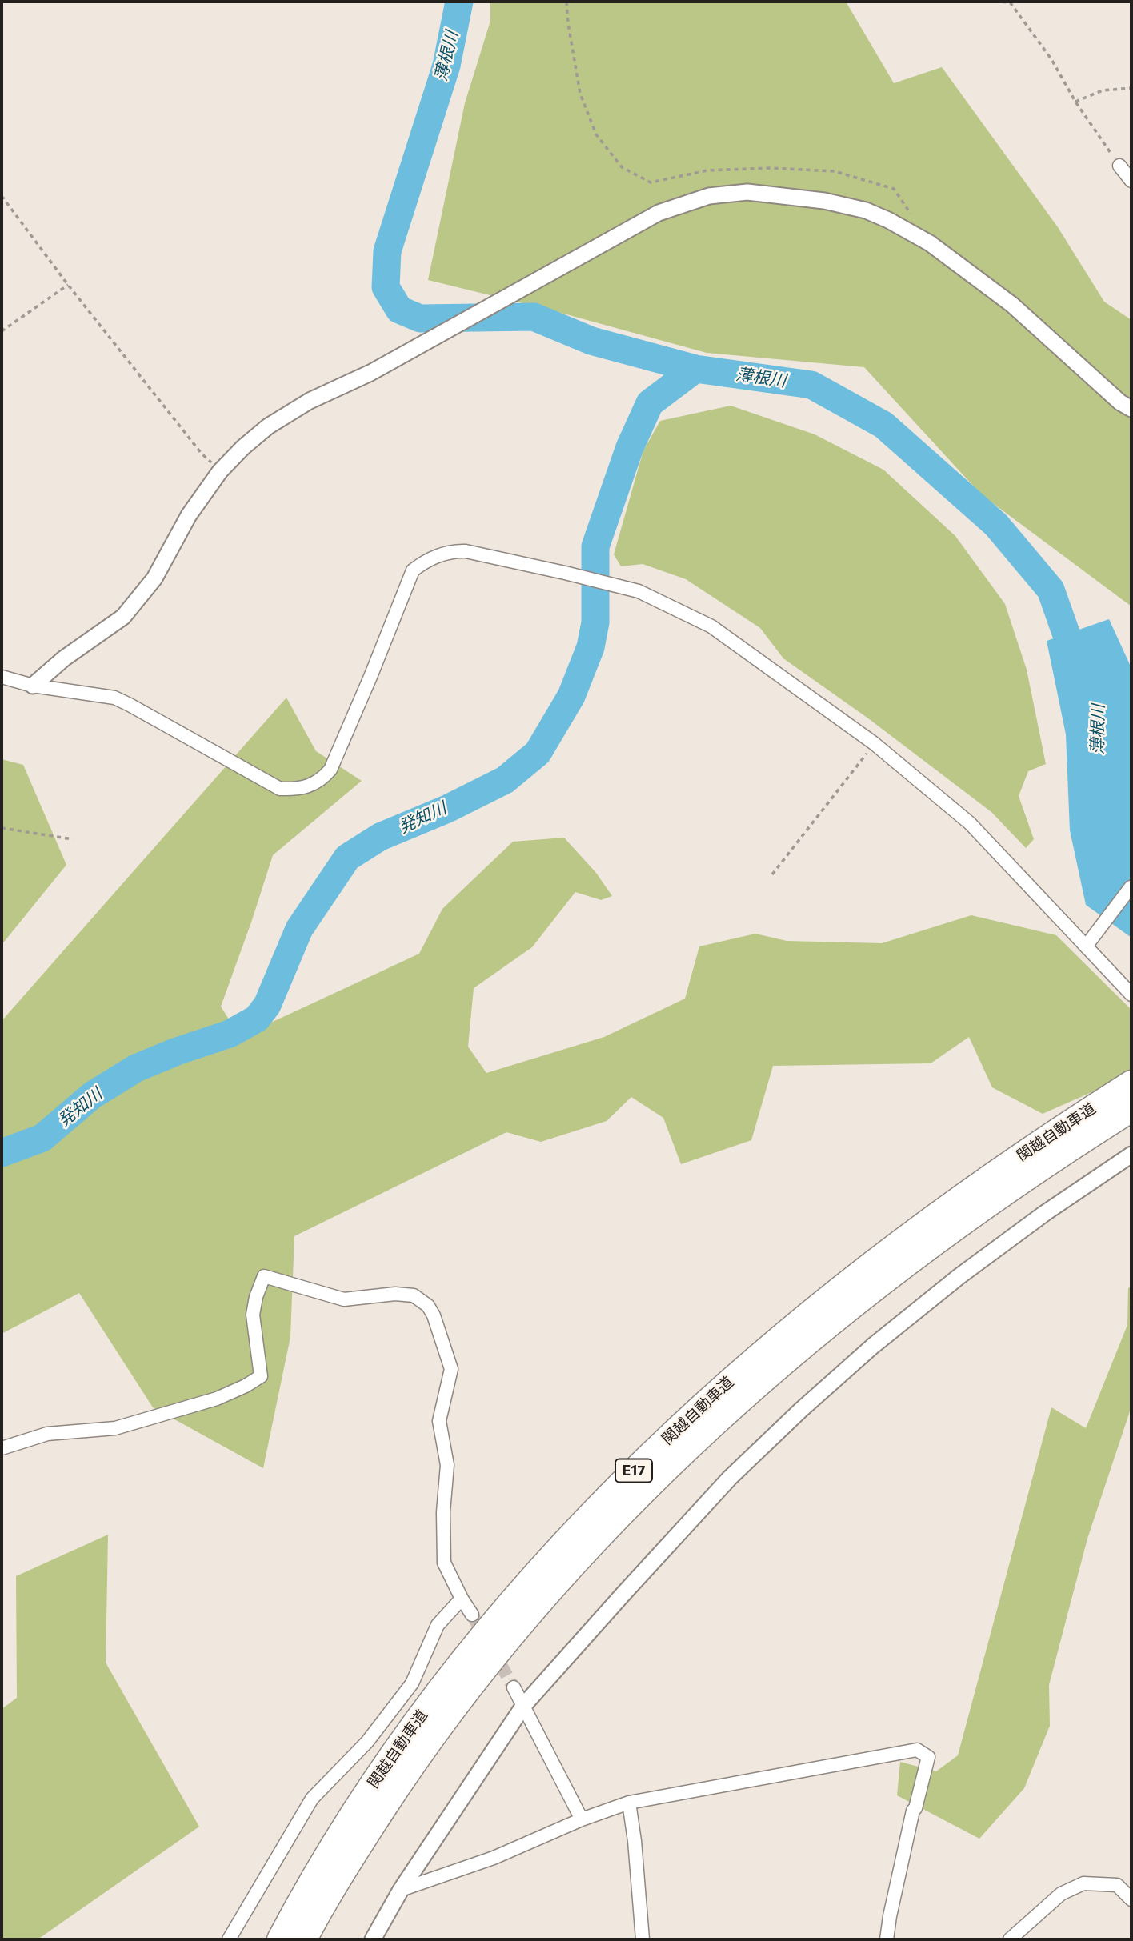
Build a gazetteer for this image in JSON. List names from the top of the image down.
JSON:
{
  "streets": {
    "highway": ["関越自動車道", "E17"]
  },
  "water": ["薄根川", "発知川"]
}
